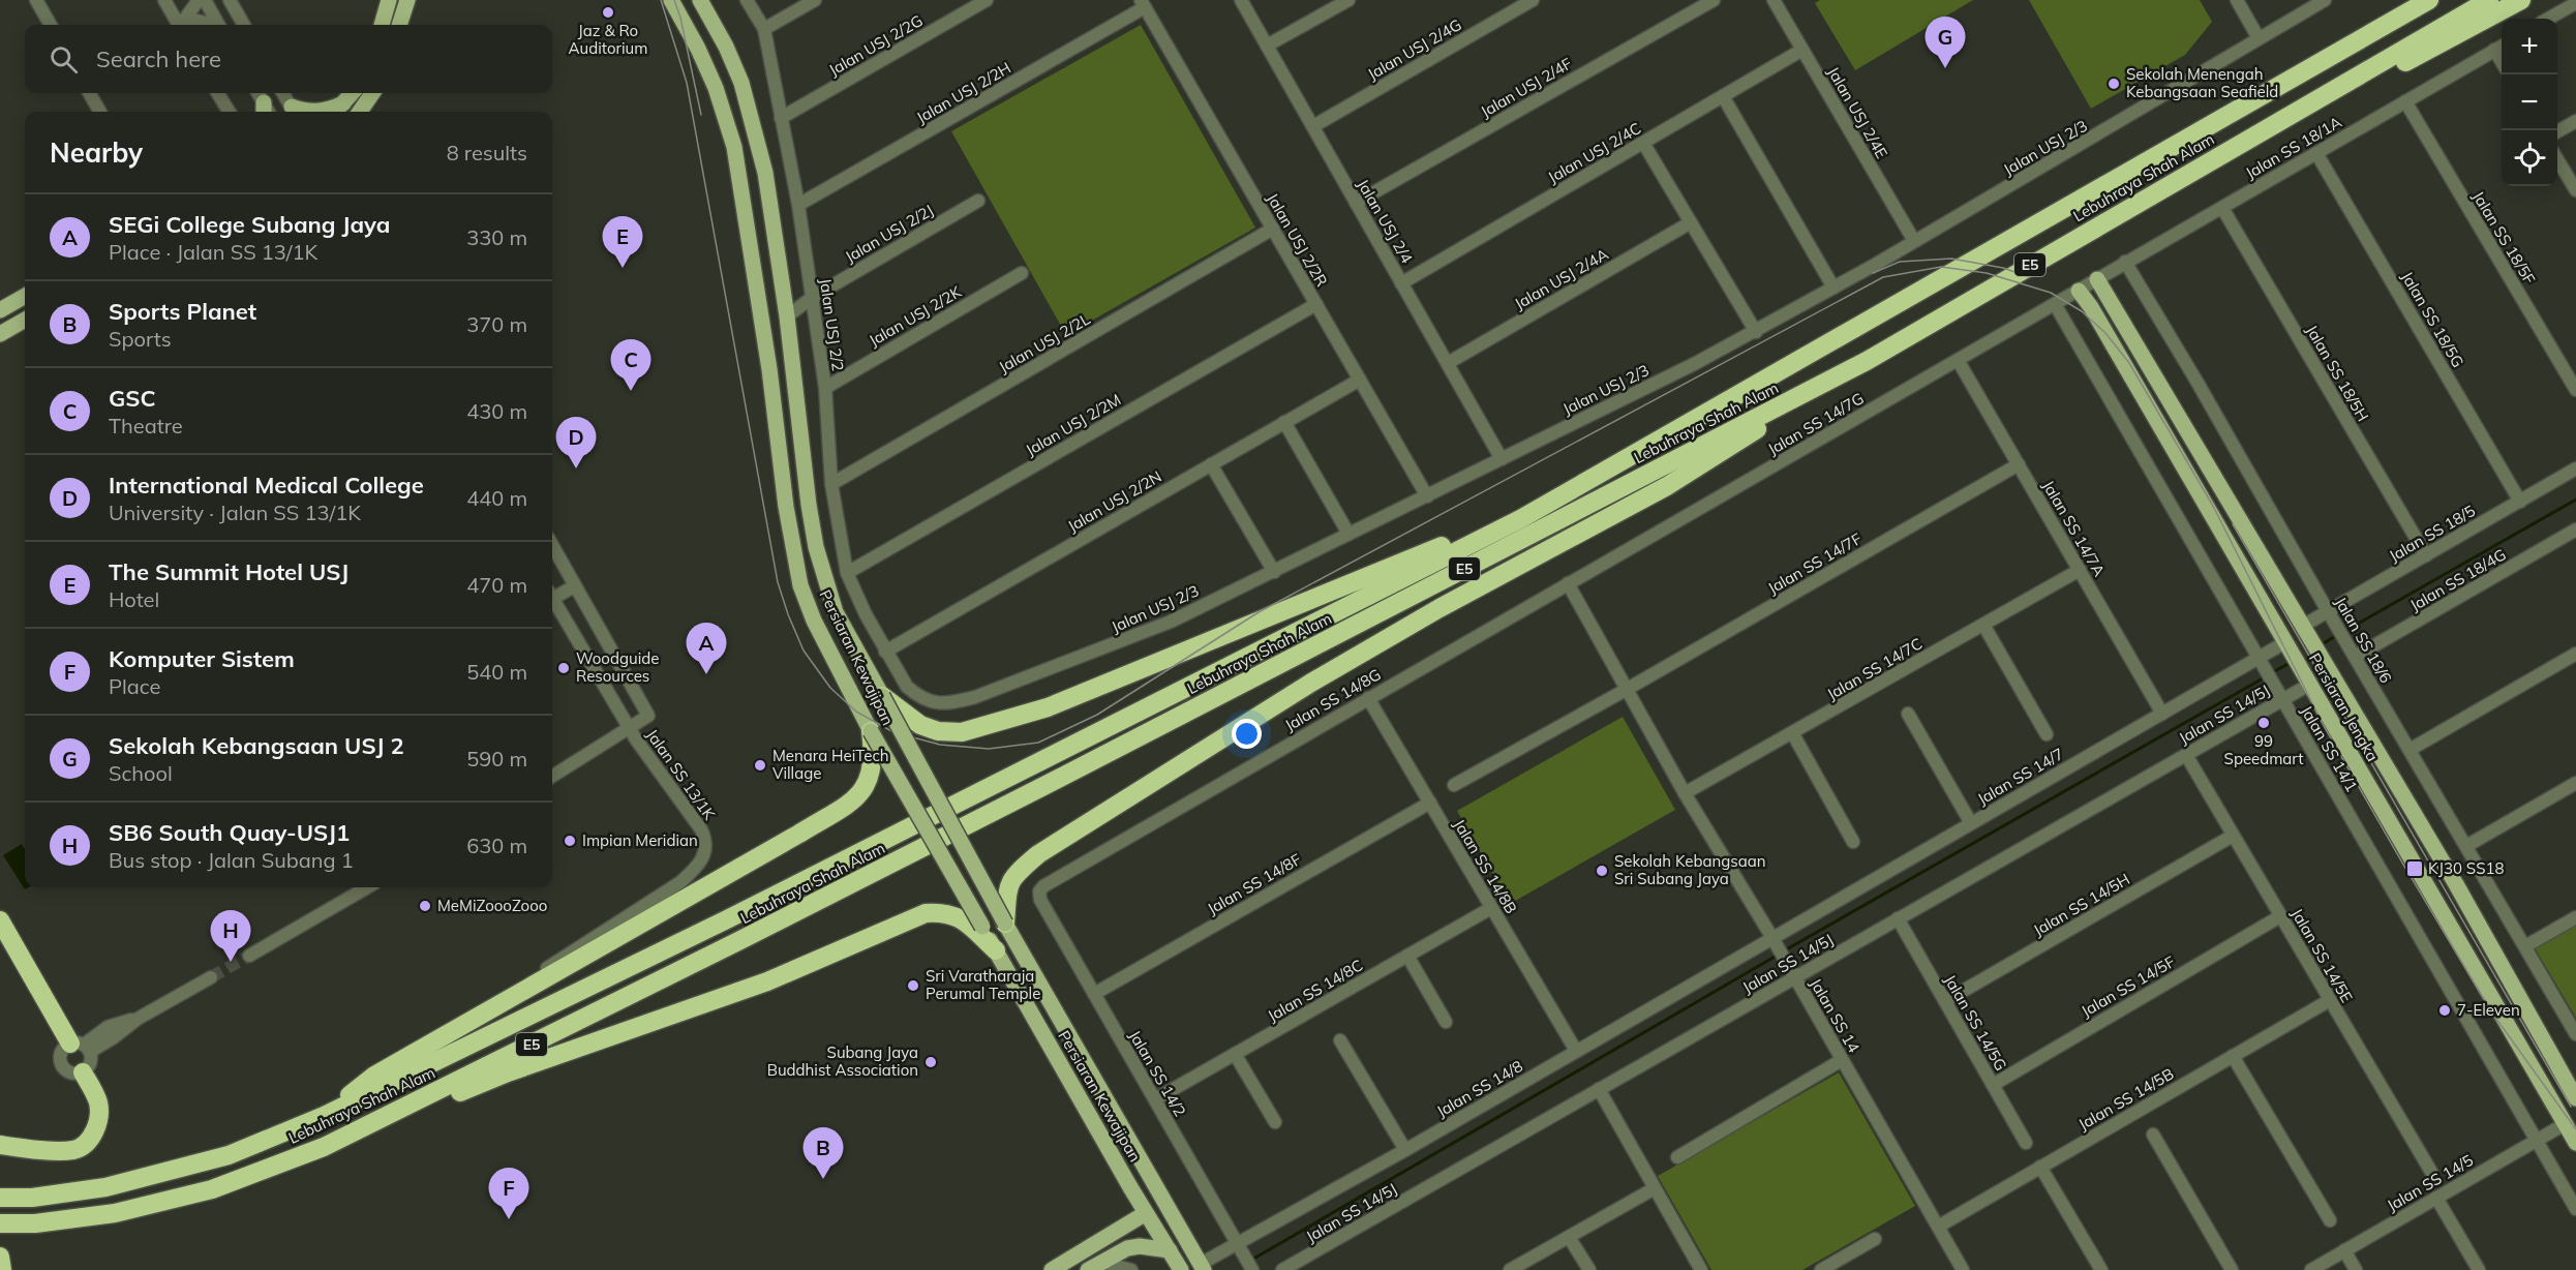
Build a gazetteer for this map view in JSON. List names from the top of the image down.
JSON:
{
  "streets": {
    "highway": ["Lebuhraya Shah Alam", "E5"],
    "main road": ["Persiaran Kewajipan", "Persiaran Jengka"],
    "street": [
      "Jalan USJ 2/2G",
      "Jalan USJ 2/4G",
      "Jalan USJ 2/4F",
      "Jalan USJ 2/2H",
      "Jalan USJ 2/4E",
      "Jalan USJ 2/3",
      "Jalan SS 18/1A",
      "Jalan USJ 2/4C",
      "Jalan USJ 2/4",
      "Jalan USJ 2/2J",
      "Jalan SS 18/5F",
      "Jalan USJ 2/2R",
      "Jalan USJ 2/4A",
      "Jalan USJ 2/2K",
      "Jalan SS 18/5G",
      "Jalan USJ 2/2",
      "Jalan USJ 2/2L",
      "Jalan SS 18/5H",
      "Jalan SS 14/7G",
      "Jalan USJ 2/2M",
      "Jalan USJ 2/2N",
      "Jalan SS 14/7A",
      "Jalan SS 18/5",
      "Jalan SS 14/7F",
      "Jalan SS 18/4G",
      "Jalan SS 18/6",
      "Jalan SS 14/7C",
      "Jalan SS 14/8G",
      "Jalan SS 14/5J",
      "Jalan SS 14/1",
      "Jalan SS 13/1K",
      "Jalan SS 14/7",
      "Jalan SS 14/8B",
      "Jalan SS 14/8F",
      "Jalan SS 14/5H",
      "Jalan SS 14/5E",
      "Jalan SS 14/5F",
      "Jalan SS 14/8C",
      "Jalan SS 14",
      "Jalan SS 14/5G",
      "Jalan SS 14/2",
      "Jalan SS 14/8",
      "Jalan SS 14/5B",
      "Jalan SS 14/5"
    ]
  },
  "crossings": [
    ["Jalan USJ 2/2G", "Jalan USJ 2/2"],
    ["Jalan USJ 2/4G", "Jalan USJ 2/4"],
    ["Jalan USJ 2/4F", "Jalan USJ 2/4"],
    ["Jalan USJ 2/2H", "Jalan USJ 2/2R"],
    ["Jalan USJ 2/2H", "Jalan USJ 2/2"],
    ["Jalan USJ 2/4E", "Jalan USJ 2/3"],
    ["Jalan USJ 2/4E", "Jalan USJ 2/4C"],
    ["Jalan USJ 2/3", "Jalan USJ 2/4"],
    ["Jalan USJ 2/3", "Jalan USJ 2/2R"],
    ["Jalan USJ 2/3", "Jalan USJ 2/2"],
    ["Jalan USJ 2/3", "Jalan USJ 2/2N"],
    ["Jalan SS 18/1A", "Jalan SS 18/5F"],
    ["Jalan SS 18/1A", "Jalan SS 18/5G"],
    ["Jalan SS 18/1A", "Jalan SS 18/5H"],
    ["Jalan SS 18/1A", "Jalan SS 18/6"],
    ["Jalan SS 18/1A", "Persiaran Jengka"],
    ["Jalan USJ 2/4C", "Jalan USJ 2/4"],
    ["Jalan USJ 2/4", "Jalan USJ 2/4A"],
    ["Jalan USJ 2/2J", "Jalan USJ 2/2"],
    ["Jalan USJ 2/2J", "Persiaran Kewajipan"],
    ["Jalan USJ 2/2R", "Jalan USJ 2/2L"],
    ["Jalan USJ 2/2R", "Jalan USJ 2/2M"],
    ["Jalan USJ 2/2R", "Jalan USJ 2/2N"],
    ["Jalan USJ 2/2K", "Jalan USJ 2/2"],
    ["Jalan SS 18/5G", "Jalan SS 18/5"],
    ["Jalan USJ 2/2", "Jalan USJ 2/2L"],
    ["Jalan USJ 2/2", "Jalan USJ 2/2M"],
    ["Jalan USJ 2/2", "Jalan USJ 2/2N"],
    ["Jalan SS 18/5H", "Jalan SS 18/5"],
    ["Jalan SS 14/7G", "Jalan SS 14/7A"],
    ["Jalan SS 14/7G", "Jalan SS 14/8G"],
    ["Jalan SS 14/7G", "Persiaran Jengka"],
    ["Jalan SS 14/7G", "Jalan SS 14/1"],
    ["Jalan SS 14/7G", "Jalan SS 14"],
    ["Jalan SS 14/7A", "Jalan SS 14/7F"],
    ["Jalan SS 14/7A", "Jalan SS 14/7C"],
    ["Jalan SS 14/7A", "Jalan SS 14/7"],
    ["Jalan SS 18/5", "Jalan SS 18/6"],
    ["Jalan SS 18/5", "Persiaran Jengka"],
    ["Jalan SS 14/7F", "Jalan SS 14"],
    ["Jalan SS 18/4G", "Jalan SS 18/6"],
    ["Persiaran Kewajipan", "Jalan SS 14/8"],
    ["Jalan SS 14/7C", "Jalan SS 14"],
    ["Jalan SS 14/8G", "Jalan SS 14/8B"],
    ["Jalan SS 14/8G", "Jalan SS 14"],
    ["Jalan SS 14/8G", "Jalan SS 14/2"],
    ["Persiaran Jengka", "Jalan SS 14/5J"],
    ["Persiaran Jengka", "Jalan SS 14/7"],
    ["Persiaran Jengka", "Jalan SS 14/5"],
    ["Jalan SS 14/5J", "Jalan SS 14/1"],
    ["Jalan SS 14/5J", "Jalan SS 14/5E"],
    ["Jalan SS 14/5J", "Jalan SS 14"],
    ["Jalan SS 14/5J", "Jalan SS 14/5G"],
    ["Jalan SS 14/1", "Jalan SS 14/7"],
    ["Jalan SS 14/1", "Jalan SS 14/5"],
    ["Jalan SS 14/7", "Jalan SS 14"],
    ["Jalan SS 14/7", "Jalan SS 14/8"],
    ["Jalan SS 14/8B", "Jalan SS 14/8F"],
    ["Jalan SS 14/8B", "Jalan SS 14/8C"],
    ["Jalan SS 14/8B", "Jalan SS 14/8"],
    ["Jalan SS 14/8F", "Jalan SS 14/2"],
    ["Jalan SS 14/5H", "Jalan SS 14/5E"],
    ["Jalan SS 14/5H", "Jalan SS 14/5G"],
    ["Jalan SS 14/5E", "Jalan SS 14/5F"],
    ["Jalan SS 14/5E", "Jalan SS 14/5B"],
    ["Jalan SS 14/5F", "Jalan SS 14/5G"],
    ["Jalan SS 14/8C", "Jalan SS 14/2"],
    ["Jalan SS 14", "Jalan SS 14/8"],
    ["Jalan SS 14", "Jalan SS 14/5B"],
    ["Jalan SS 14/2", "Jalan SS 14/8"]
  ],
  "places": {
    "other": [
      "Jaz & Ro Auditorium",
      "Sekolah Menengah Kebangsaan Seafield",
      "Woodguide Resources",
      "99 Speedmart",
      "Menara HeiTech Village",
      "Impian Meridian",
      "Sekolah Kebangsaan Sri Subang Jaya",
      "MeMiZoooZooo",
      "Sri Varatharaja Perumal Temple",
      "7-Eleven",
      "Subang Jaya Buddhist Association"
    ],
    "transit": ["KJ30 SS18"]
  },
  "page": {
    "pins": [
      "G",
      "E",
      "C",
      "D",
      "A",
      "H",
      "B",
      "F"
    ],
    "map_buttons": ["+", "−"],
    "search": "Search here",
    "heading": ["Nearby", "8 results"],
    "list": [
      {
        "mark": "A",
        "name": "SEGi College Subang Jaya",
        "note": "Place · Jalan SS 13/1K",
        "value": "330 m"
      },
      {
        "mark": "B",
        "name": "Sports Planet",
        "note": "Sports",
        "value": "370 m"
      },
      {
        "mark": "C",
        "name": "GSC",
        "note": "Theatre",
        "value": "430 m"
      },
      {
        "mark": "D",
        "name": "International Medical College",
        "note": "University · Jalan SS 13/1K",
        "value": "440 m"
      },
      {
        "mark": "E",
        "name": "The Summit Hotel USJ",
        "note": "Hotel",
        "value": "470 m"
      },
      {
        "mark": "F",
        "name": "Komputer Sistem",
        "note": "Place",
        "value": "540 m"
      },
      {
        "mark": "G",
        "name": "Sekolah Kebangsaan USJ 2",
        "note": "School",
        "value": "590 m"
      },
      {
        "mark": "H",
        "name": "SB6 South Quay-USJ1",
        "note": "Bus stop · Jalan Subang 1",
        "value": "630 m"
      }
    ]
  }
}
